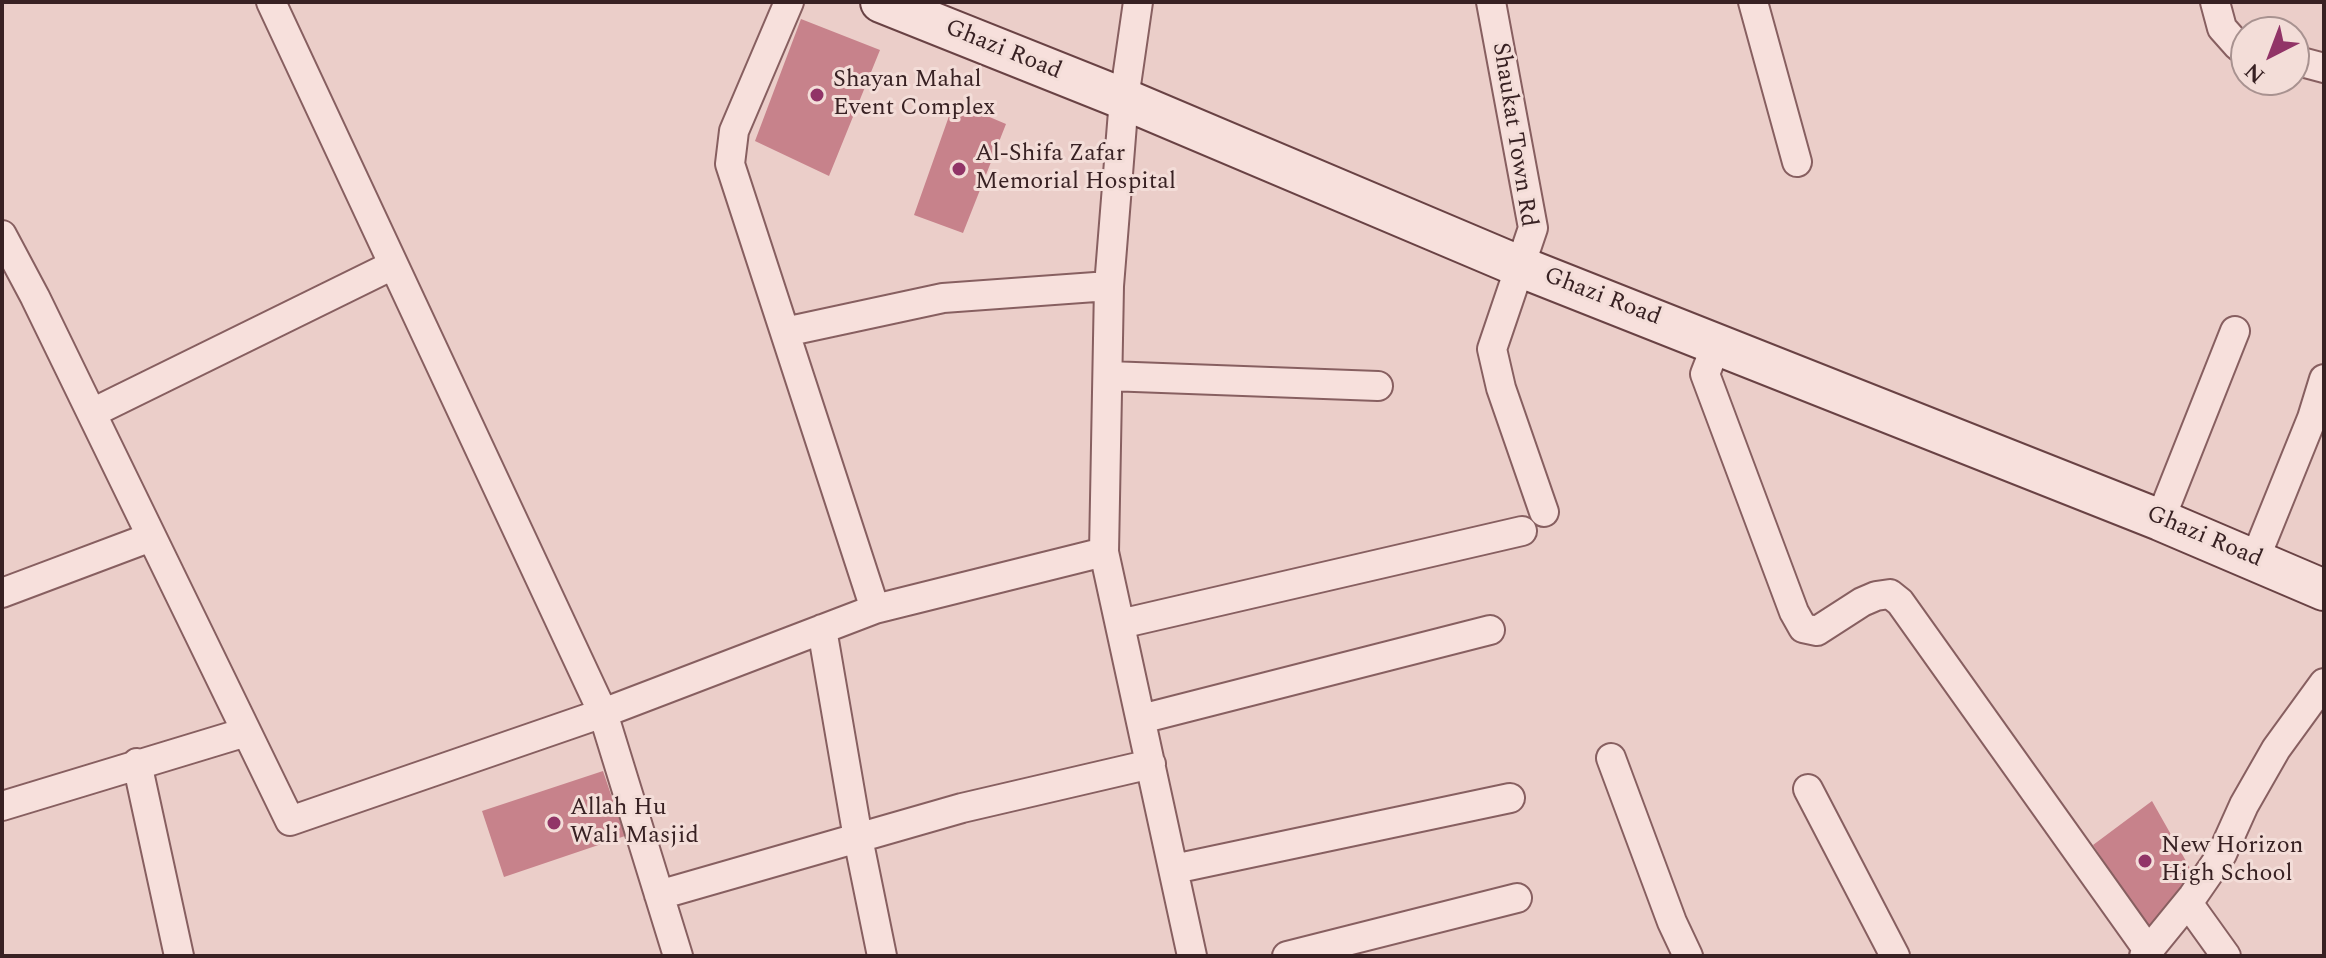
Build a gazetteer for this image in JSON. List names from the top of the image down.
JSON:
{
  "streets": {
    "main road": ["Ghazi Road"],
    "street": ["Shaukat Town Rd"]
  },
  "crossings": [
    ["Ghazi Road", "Shaukat Town Rd"]
  ],
  "places": [
    "Shayan Mahal Event Complex",
    "Al-Shifa Zafar Memorial Hospital",
    "Allah Hu Wali Masjid",
    "New Horizon High School"
  ],
  "north": "bottom left"
}
